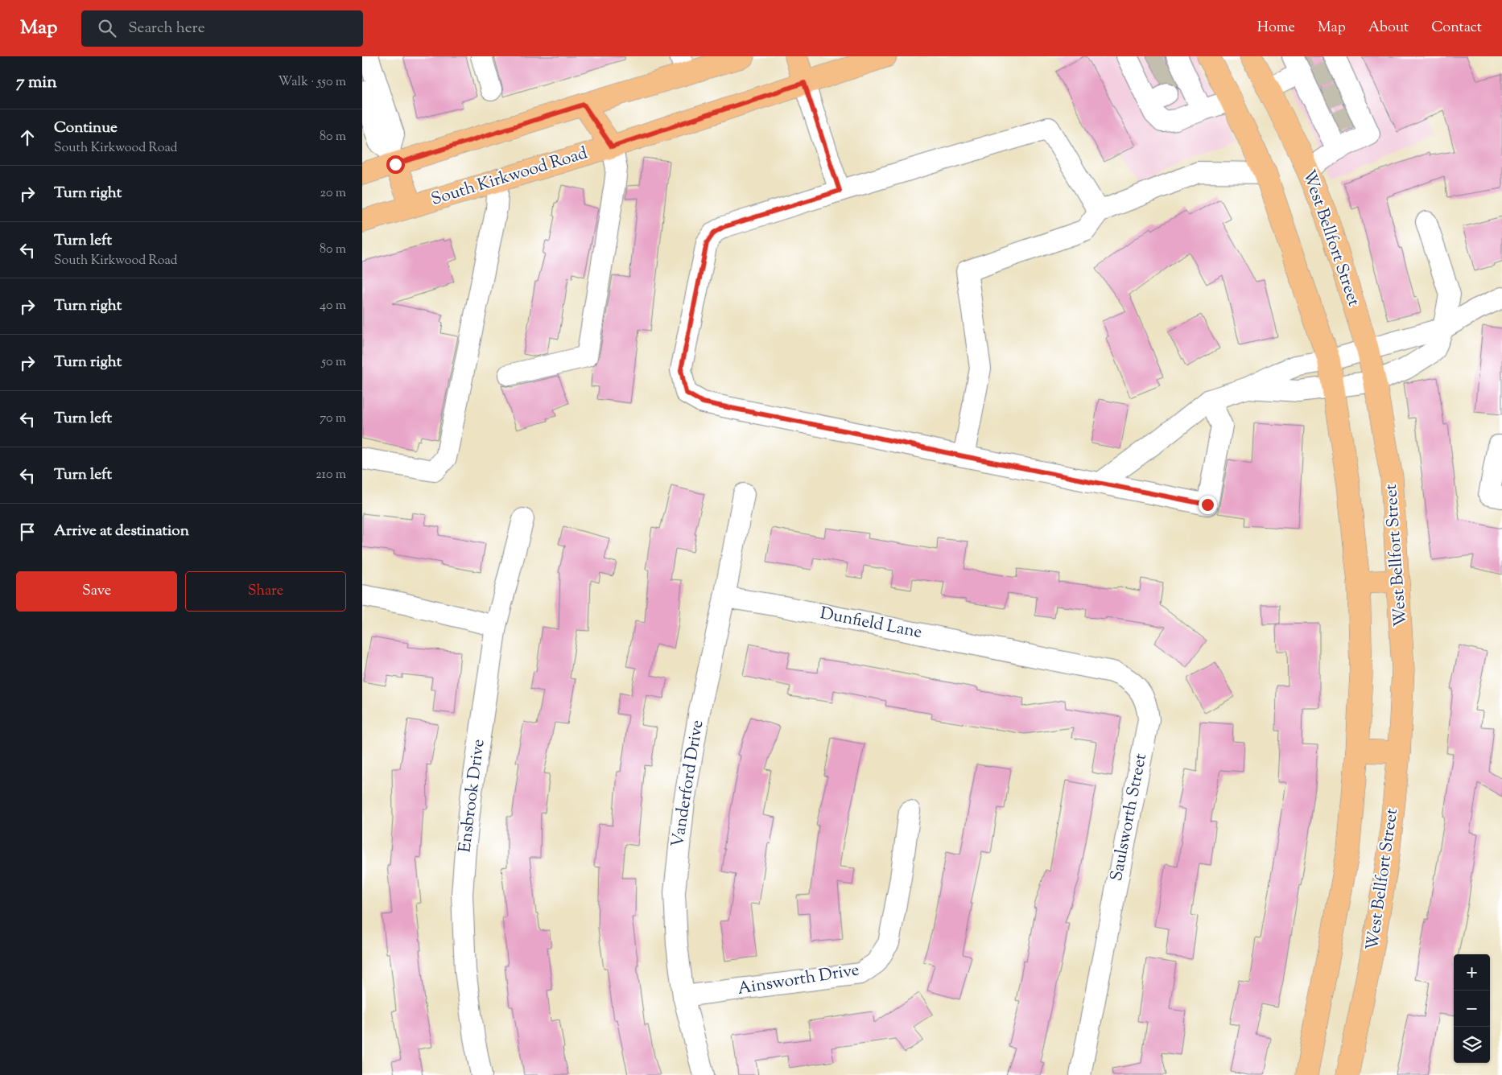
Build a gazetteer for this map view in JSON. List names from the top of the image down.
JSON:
{
  "streets": {
    "main road": ["South Kirkwood Road", "West Bellfort Street"],
    "street": [
      "Dunfield Lane",
      "Vanderford Drive",
      "Ensbrook Drive",
      "Saulsworth Street",
      "Ainsworth Drive"
    ]
  },
  "crossings": [
    ["Dunfield Lane", "Vanderford Drive"],
    ["Dunfield Lane", "Saulsworth Street"],
    ["Vanderford Drive", "Ainsworth Drive"]
  ],
  "page": {
    "header": "Map",
    "search": "Search here",
    "nav": [
      "Home",
      "Map",
      "About",
      "Contact"
    ],
    "heading": ["7 min", "Walk · 550 m"],
    "list": [
      ["Continue", "South Kirkwood Road", "80 m"],
      ["Turn right", "20 m"],
      ["Turn left", "South Kirkwood Road", "80 m"],
      ["Turn right", "40 m"],
      ["Turn right", "50 m"],
      ["Turn left", "70 m"],
      ["Turn left", "210 m"],
      "Arrive at destination"
    ],
    "buttons": ["Save", "Share"],
    "map_buttons": ["+", "−"]
  }
}
